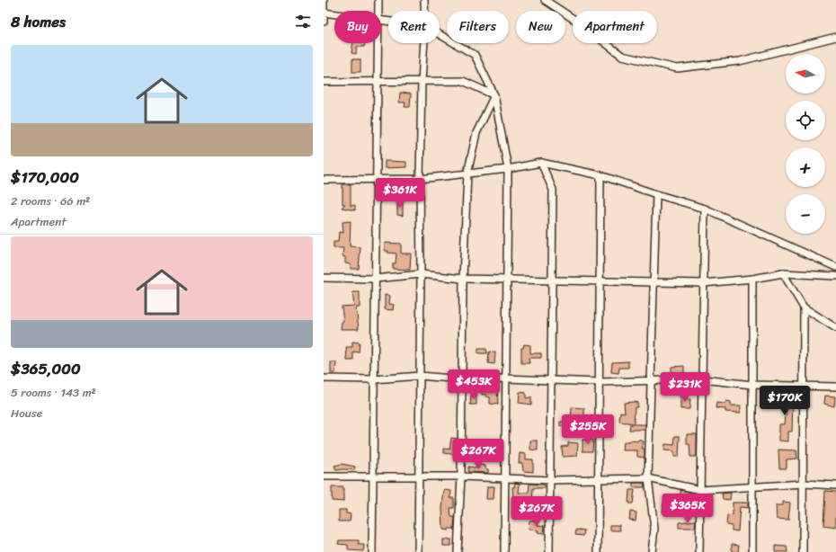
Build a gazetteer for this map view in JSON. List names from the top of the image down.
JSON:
{
  "north": "left",
  "page": {
    "heading": "8 homes",
    "chip": [
      "Buy",
      "Rent",
      "Filters",
      "New",
      "Apartment"
    ],
    "list": [
      {
        "name": "$170,000",
        "note": "2 rooms · 66 m² · Apartment"
      },
      {
        "name": "$365,000",
        "note": "5 rooms · 143 m² · House"
      }
    ],
    "map_buttons": ["+", "−"],
    "price": [
      "$361K",
      "$453K",
      "$231K",
      "$170K",
      "$255K",
      "$267K",
      "$365K",
      "$267K"
    ]
  }
}
